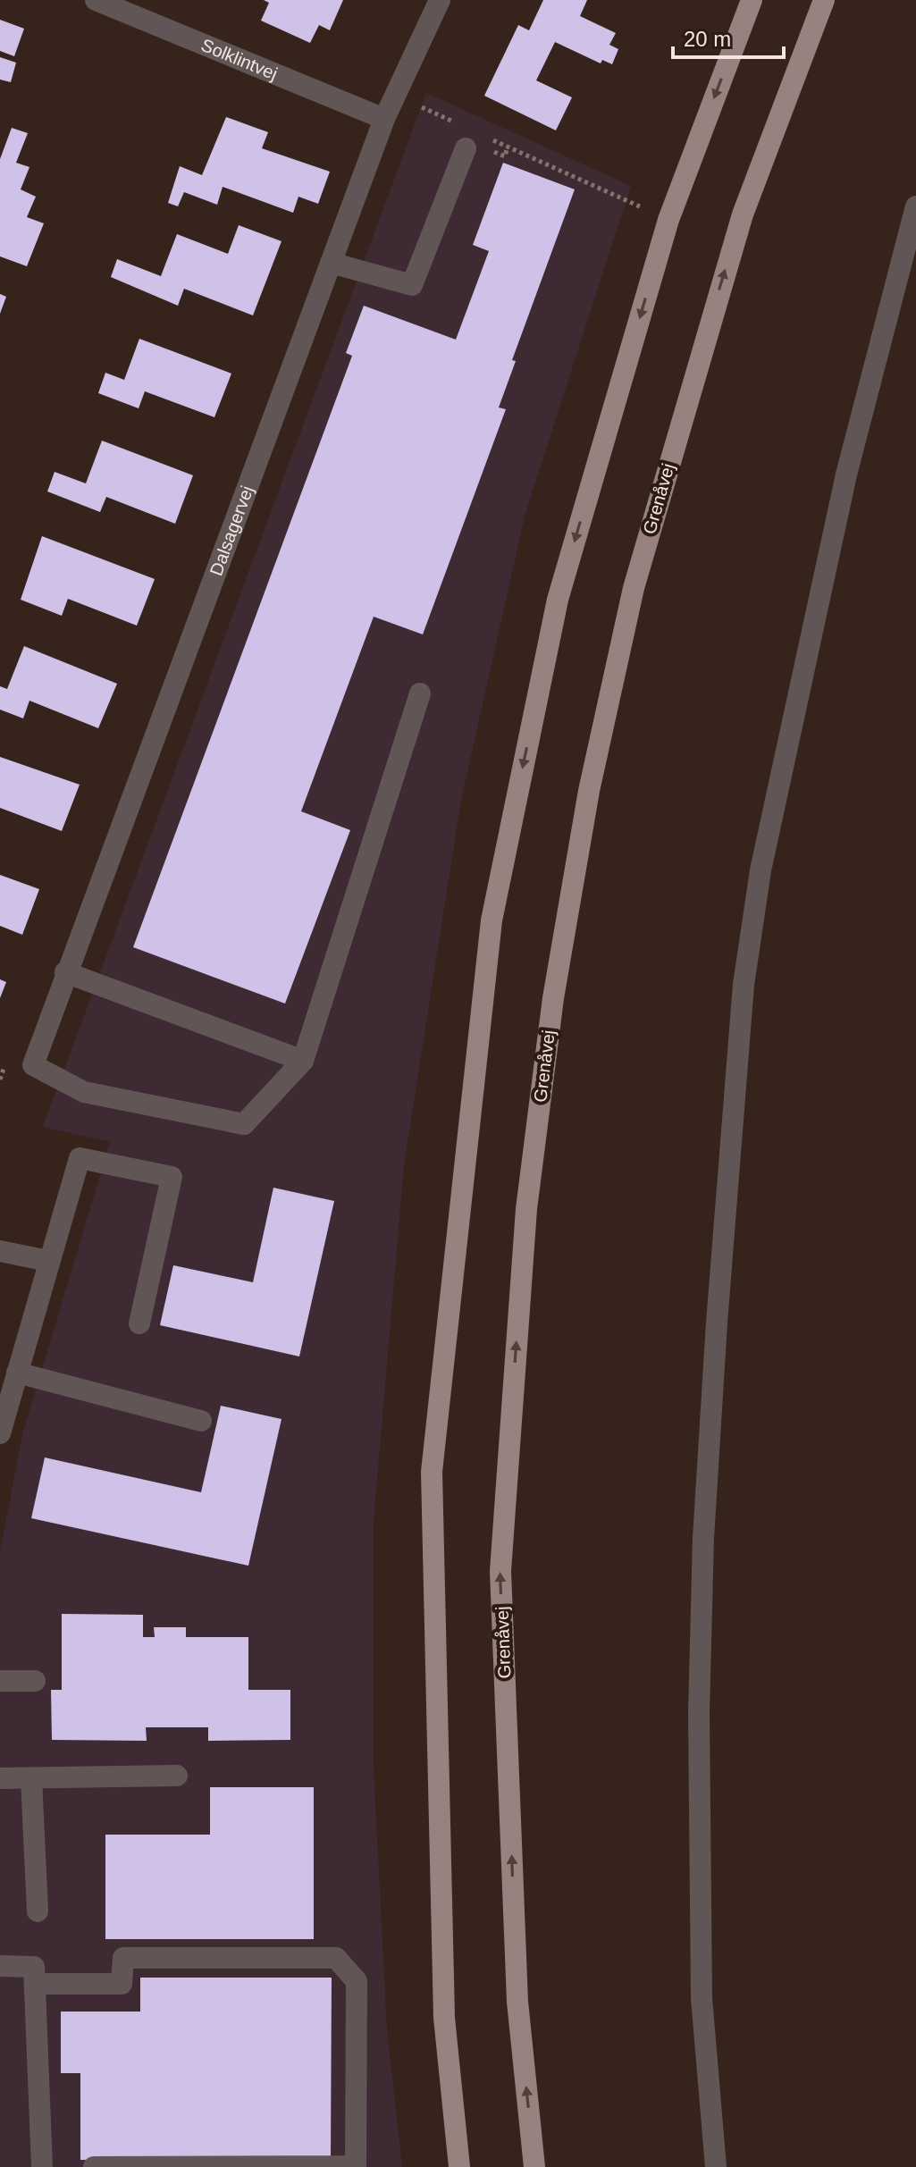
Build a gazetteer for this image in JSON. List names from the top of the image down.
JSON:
{
  "streets": {
    "main road": ["Grenåvej"],
    "street": ["Solklintvej", "Dalsagervej"]
  },
  "crossings": [
    ["Solklintvej", "Dalsagervej"]
  ],
  "scale_bar": "20 m"
}
